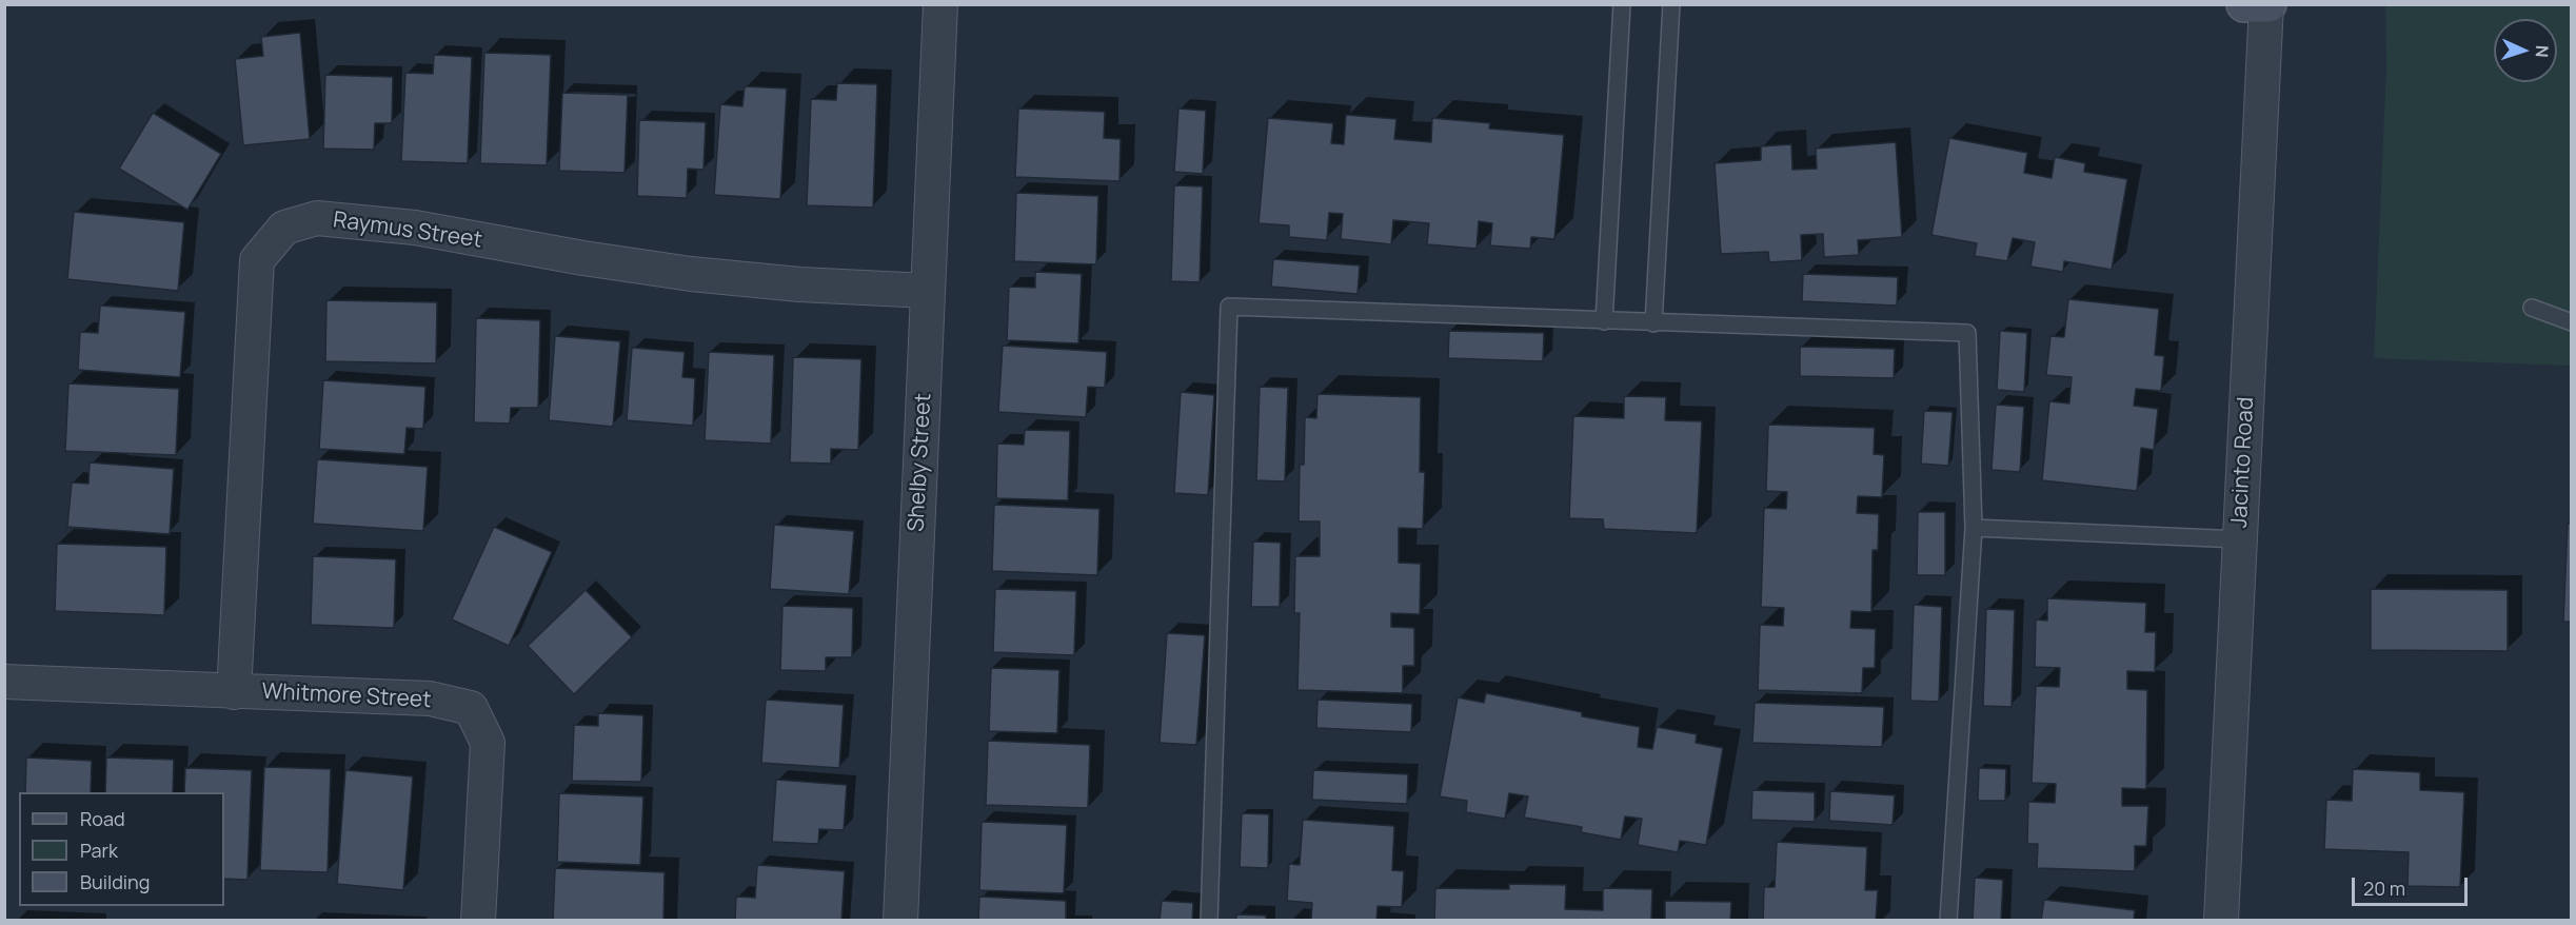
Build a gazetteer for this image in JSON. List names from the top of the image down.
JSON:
{
  "streets": {
    "street": [
      "Raymus Street",
      "Shelby Street",
      "Jacinto Road",
      "Whitmore Street"
    ]
  },
  "crossings": [
    ["Raymus Street", "Shelby Street"],
    ["Raymus Street", "Whitmore Street"]
  ],
  "legend": ["Road", "Park", "Building"],
  "scale_bar": "20 m",
  "north": "right"
}
